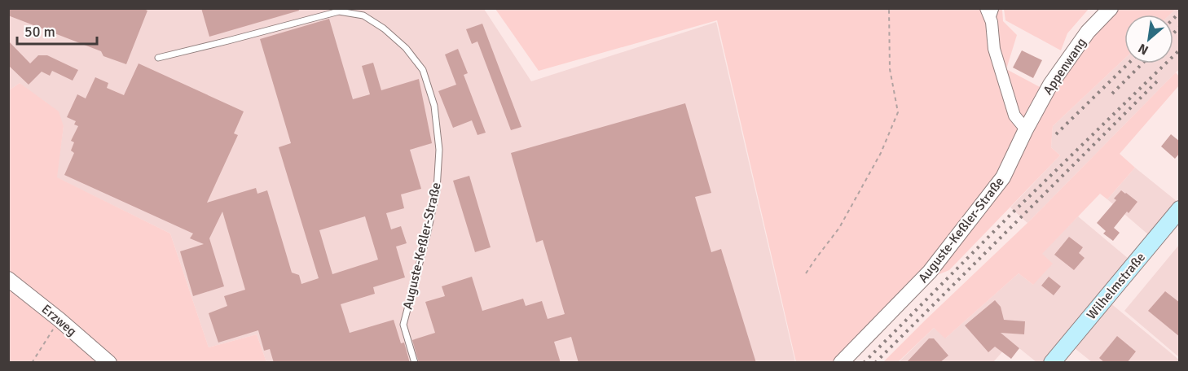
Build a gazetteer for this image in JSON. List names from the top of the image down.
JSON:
{
  "streets": {
    "main road": ["Wilhelmstraße"],
    "street": ["Appenwang", "Auguste-Keßler-Straße", "Erzweg"]
  },
  "crossings": [
    ["Appenwang", "Auguste-Keßler-Straße"]
  ],
  "scale_bar": "50 m",
  "north": "bottom left"
}
